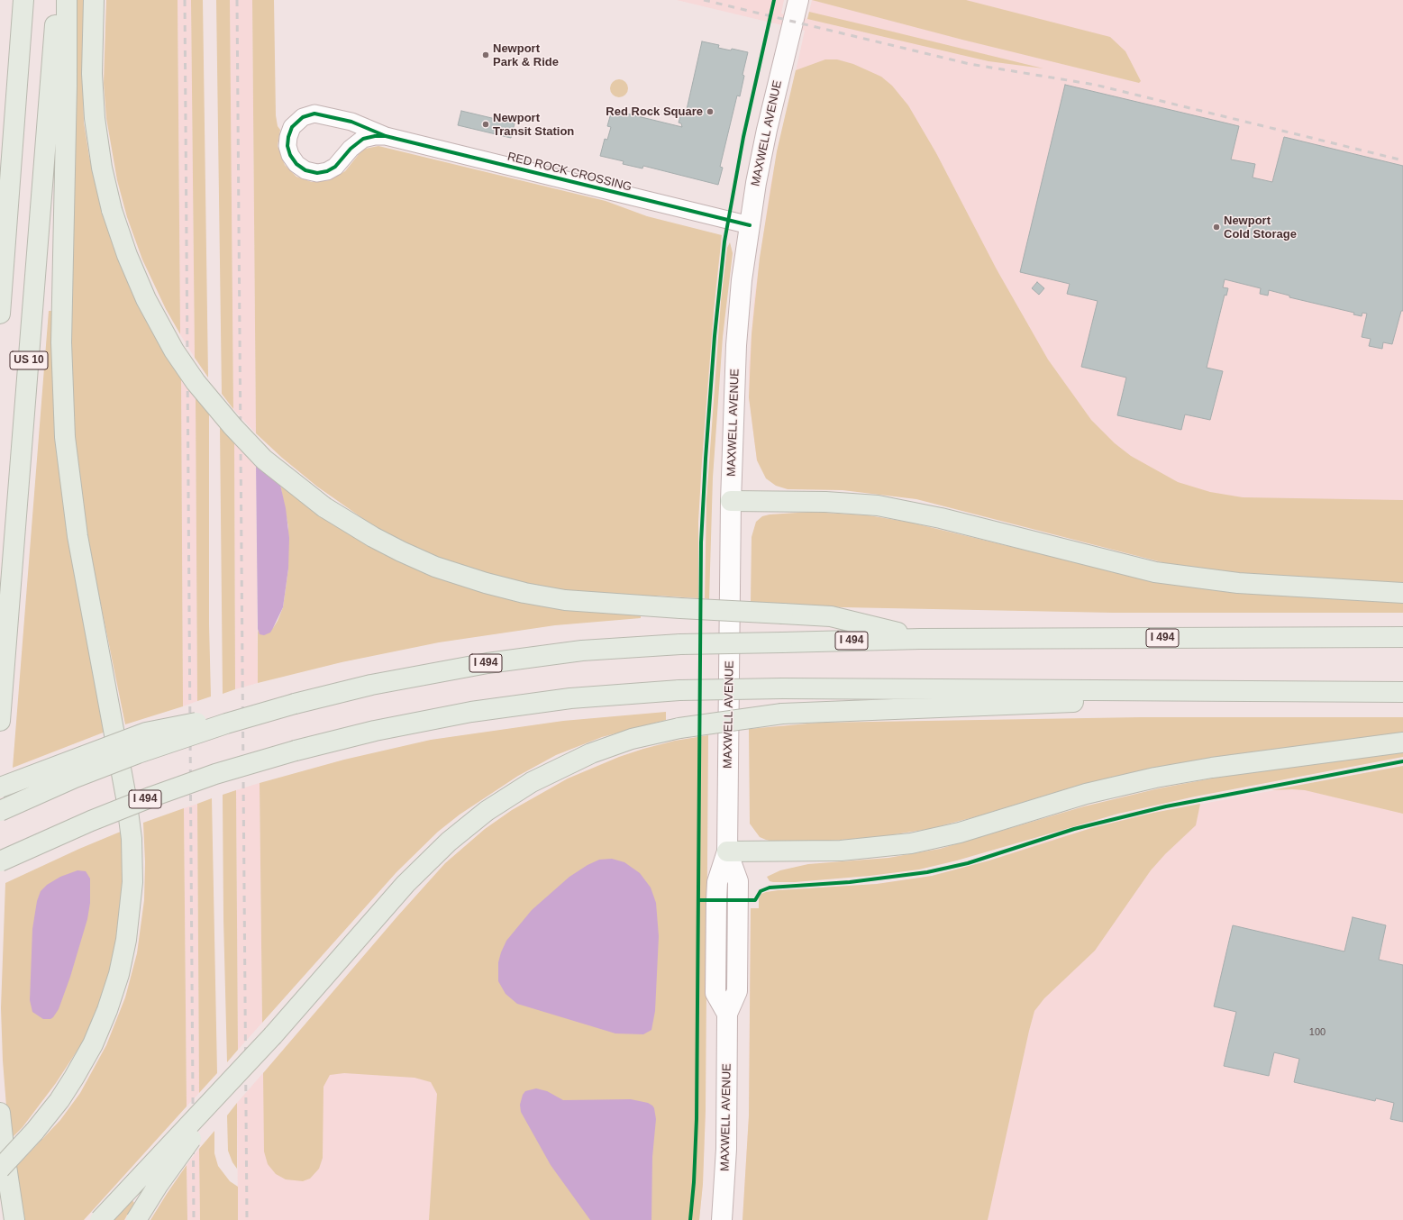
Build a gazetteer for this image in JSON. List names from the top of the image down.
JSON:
{
  "streets": {
    "highway": ["US 10", "I 494"],
    "main road": ["MAXWELL AVENUE"],
    "street": ["RED ROCK CROSSING"]
  },
  "crossings": [
    ["MAXWELL AVENUE", "RED ROCK CROSSING"]
  ],
  "places": [
    "Newport Park & Ride",
    "Red Rock Square",
    "Newport Transit Station",
    "Newport Cold Storage"
  ],
  "house_numbers": ["100"]
}
